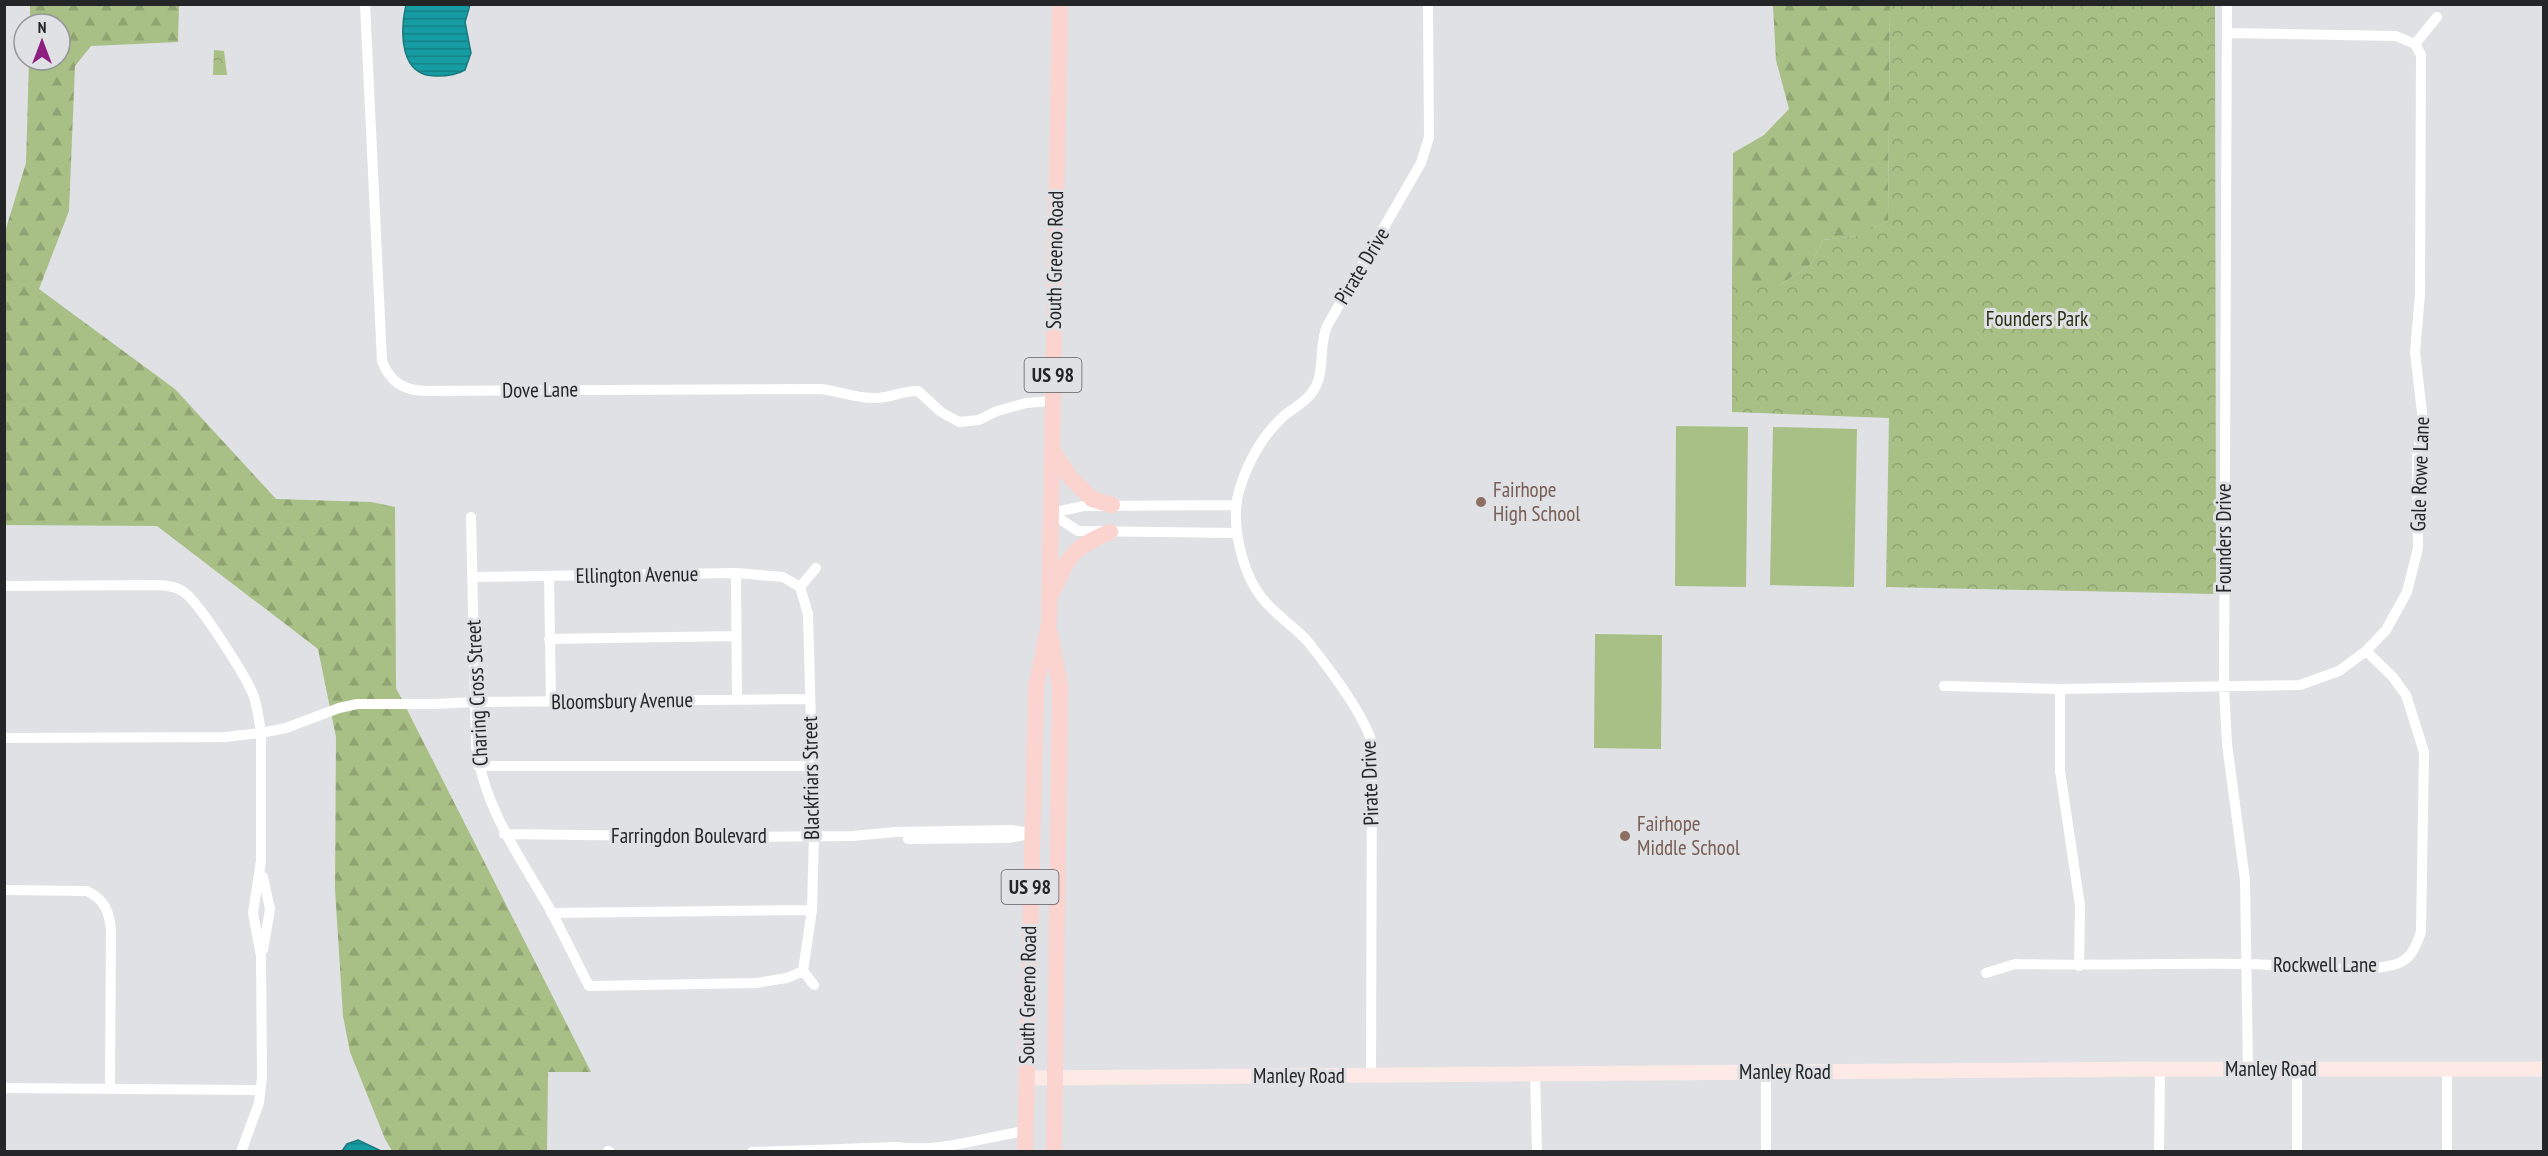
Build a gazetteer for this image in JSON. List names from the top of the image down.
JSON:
{
  "streets": {
    "main road": ["South Greeno Road", "US 98"],
    "street": [
      "Pirate Drive",
      "Dove Lane",
      "Gale Rowe Lane",
      "Founders Drive",
      "Ellington Avenue",
      "Charing Cross Street",
      "Bloomsbury Avenue",
      "Blackfriars Street",
      "Farringdon Boulevard",
      "Rockwell Lane",
      "Manley Road"
    ]
  },
  "crossings": [
    ["South Greeno Road", "Dove Lane"],
    ["South Greeno Road", "Farringdon Boulevard"],
    ["South Greeno Road", "Manley Road"],
    ["Pirate Drive", "Manley Road"],
    ["Gale Rowe Lane", "Founders Drive"],
    ["Gale Rowe Lane", "Rockwell Lane"],
    ["Founders Drive", "Rockwell Lane"],
    ["Founders Drive", "Manley Road"],
    ["Ellington Avenue", "Charing Cross Street"],
    ["Ellington Avenue", "Blackfriars Street"],
    ["Charing Cross Street", "Bloomsbury Avenue"],
    ["Charing Cross Street", "Blackfriars Street"],
    ["Charing Cross Street", "Farringdon Boulevard"],
    ["Bloomsbury Avenue", "Blackfriars Street"],
    ["Blackfriars Street", "Farringdon Boulevard"]
  ],
  "parks": ["Founders Park"],
  "places": ["Fairhope High School", "Fairhope Middle School"],
  "north": "top"
}
